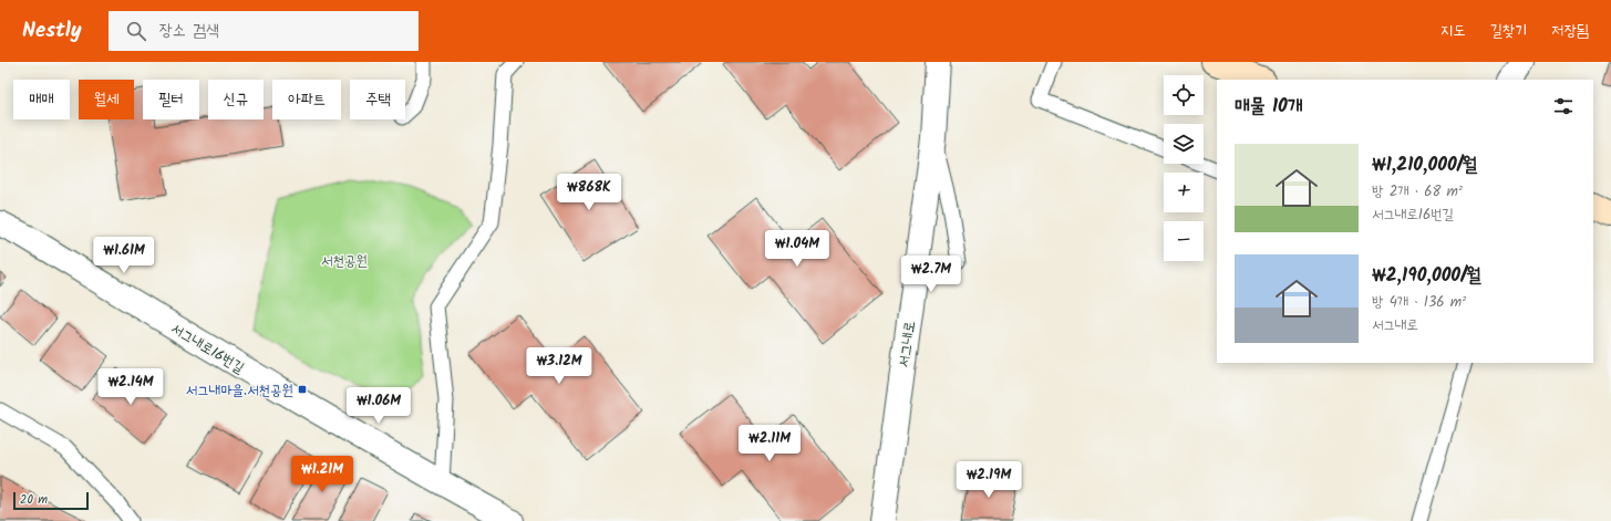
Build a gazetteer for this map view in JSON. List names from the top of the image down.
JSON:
{
  "streets": {
    "street": ["서그내로", "서그내로16번길"]
  },
  "parks": ["서천공원"],
  "places": {
    "transit": ["서그내마을.서천공원"]
  },
  "scale_bar": "20 m",
  "page": {
    "header": "Nestly",
    "search": "장소 검색",
    "nav": ["지도", "길찾기", "저장됨"],
    "map_buttons": ["+", "−"],
    "chip": [
      "매매",
      "월세",
      "필터",
      "신규",
      "아파트",
      "주택"
    ],
    "heading": "매물 10개",
    "list": [
      {
        "name": "₩1,210,000/월",
        "note": "방 2개 · 68 m² · 서그내로16번길"
      },
      {
        "name": "₩2,190,000/월",
        "note": "방 4개 · 136 m² · 서그내로"
      }
    ],
    "price": [
      "₩868K",
      "₩1.04M",
      "₩1.61M",
      "₩2.7M",
      "₩3.12M",
      "₩2.14M",
      "₩1.06M",
      "₩2.11M",
      "₩1.21M",
      "₩2.19M"
    ],
    "scale": "20 m"
  }
}
